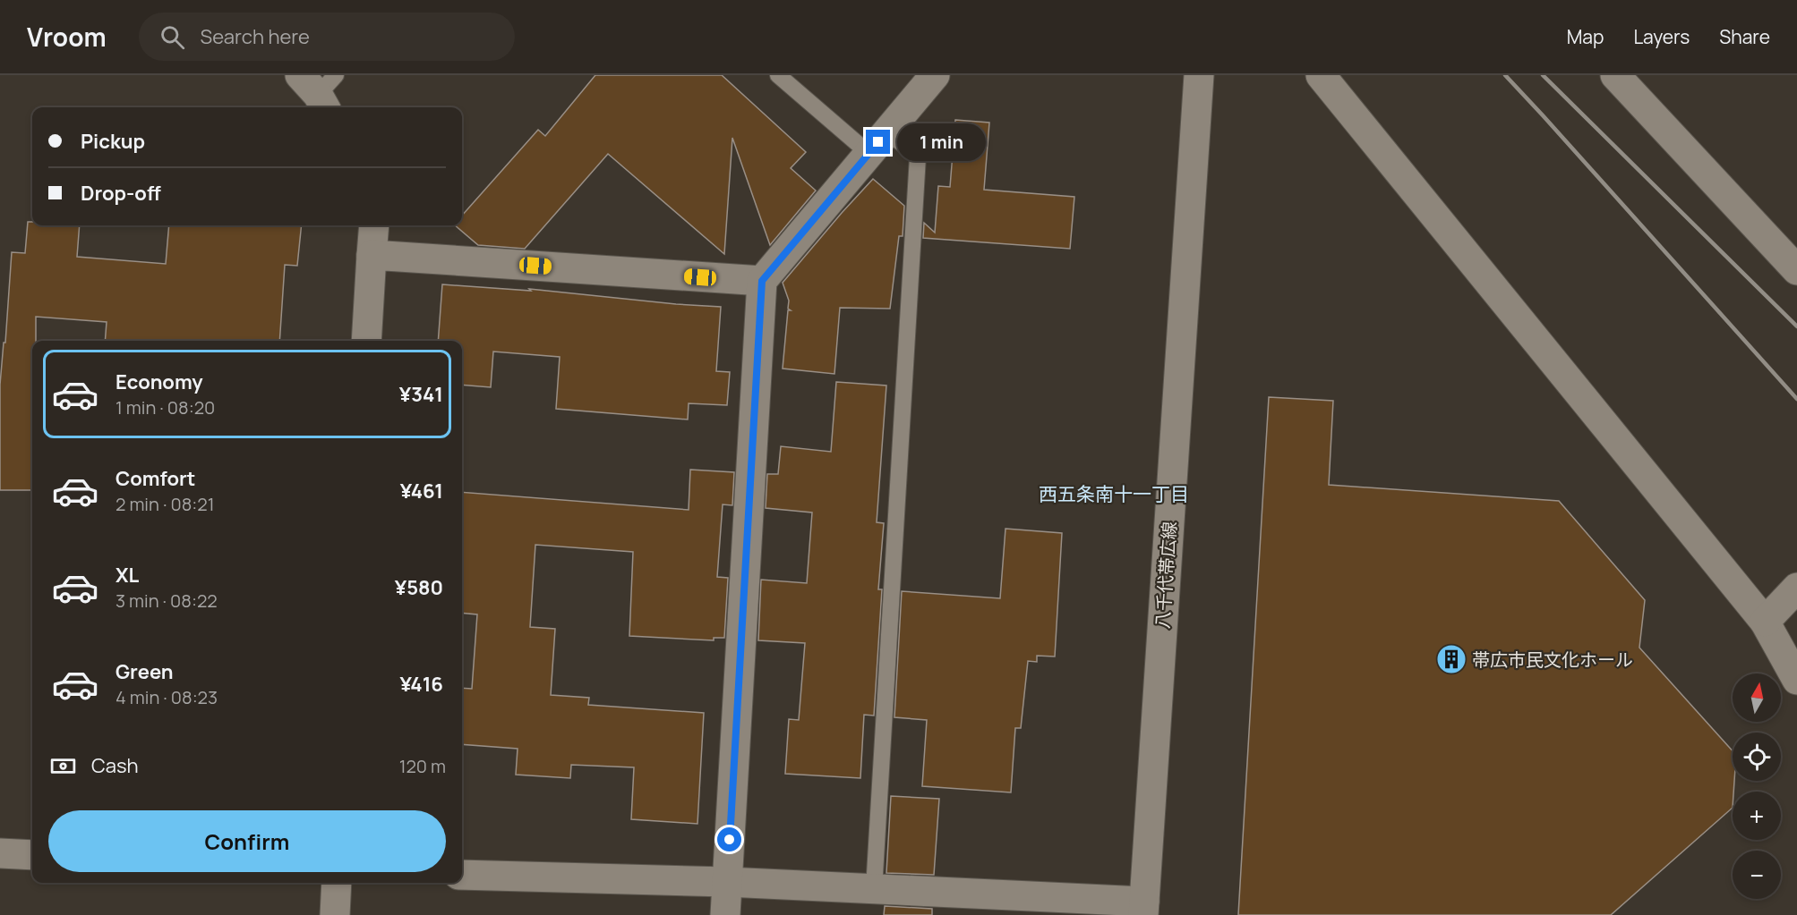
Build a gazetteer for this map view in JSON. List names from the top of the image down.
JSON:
{
  "streets": {
    "street": ["八千代帯広線"]
  },
  "districts": ["西五条南十一丁目"],
  "places": {
    "building": ["帯広市民文化ホール"]
  },
  "north": "top",
  "page": {
    "header": "Vroom",
    "search": "Search here",
    "nav": ["Map", "Layers", "Share"],
    "banner": ["Pickup", "Drop-off"],
    "bubble": "1 min",
    "list": [
      {
        "name": "Economy",
        "note": "1 min · 08:20",
        "value": "¥341"
      },
      {
        "name": "Comfort",
        "note": "2 min · 08:21",
        "value": "¥461"
      },
      {
        "name": "XL",
        "note": "3 min · 08:22",
        "value": "¥580"
      },
      {
        "name": "Green",
        "note": "4 min · 08:23",
        "value": "¥416"
      }
    ],
    "map_buttons": ["+", "−"],
    "pay": ["Cash", "120 m"],
    "buttons": "Confirm"
  }
}
